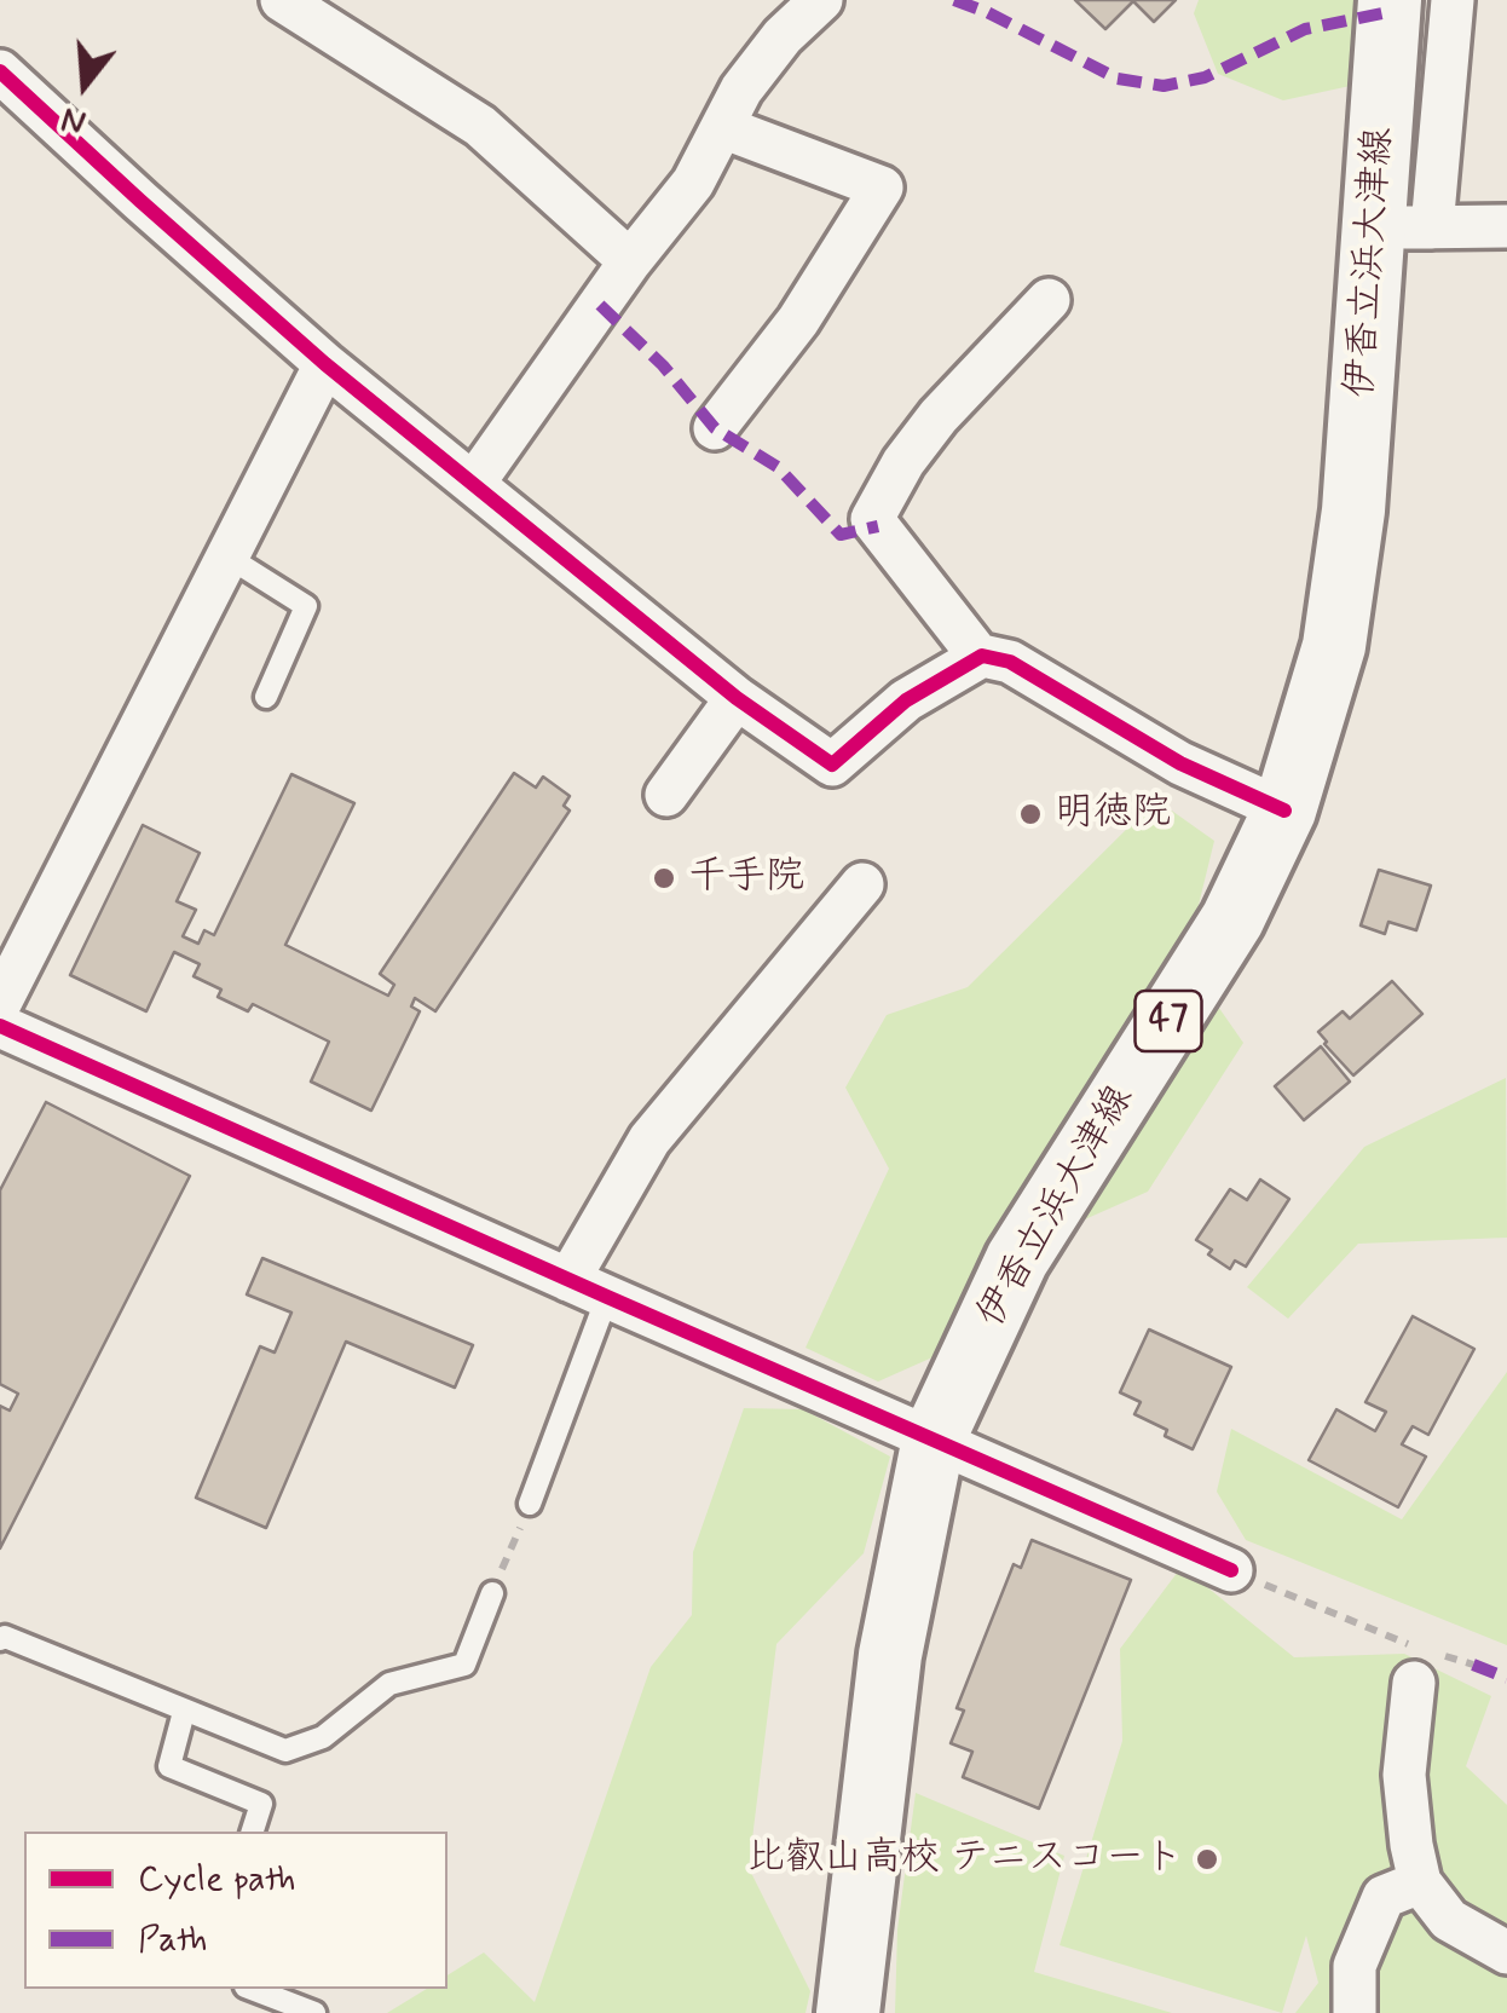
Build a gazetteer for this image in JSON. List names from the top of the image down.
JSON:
{
  "streets": {
    "main road": ["伊香立浜大津線", "47"]
  },
  "places": ["明徳院", "千手院", "比叡山高校 テニスコート"],
  "legend": ["Cycle path", "Path"],
  "north": "bottom"
}
